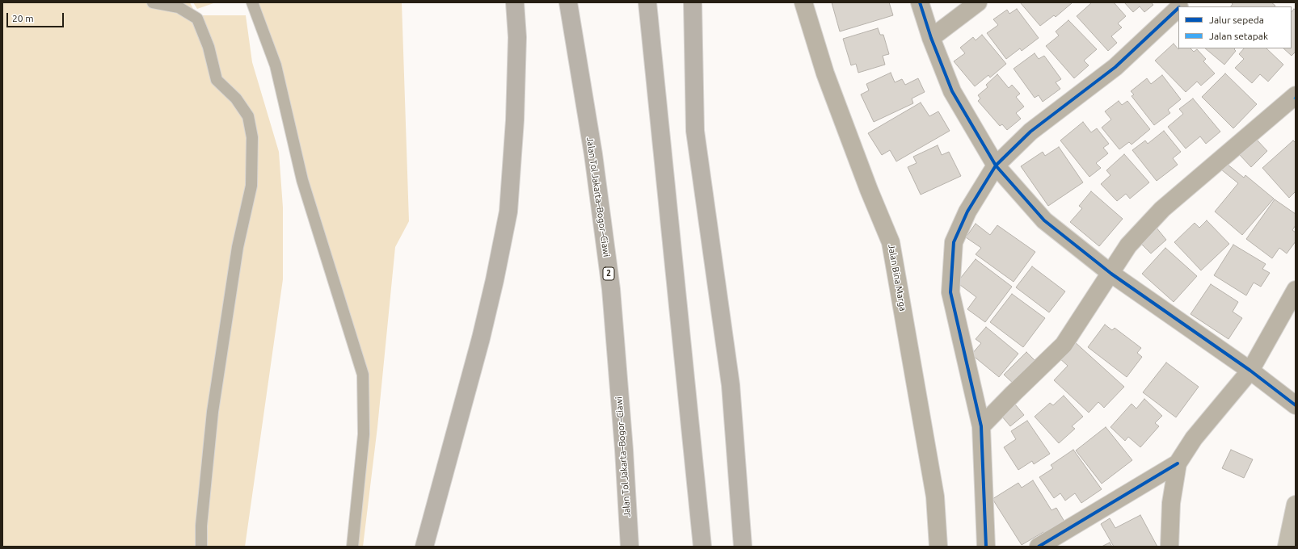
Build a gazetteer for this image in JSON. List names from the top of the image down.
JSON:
{
  "streets": {
    "highway": ["Jalan Tol Jakarta–Bogor–Ciawi", "2"],
    "street": ["Jalan Bina Marga"]
  },
  "legend": ["Jalur sepeda", "Jalan setapak"],
  "scale_bar": "20 m"
}
